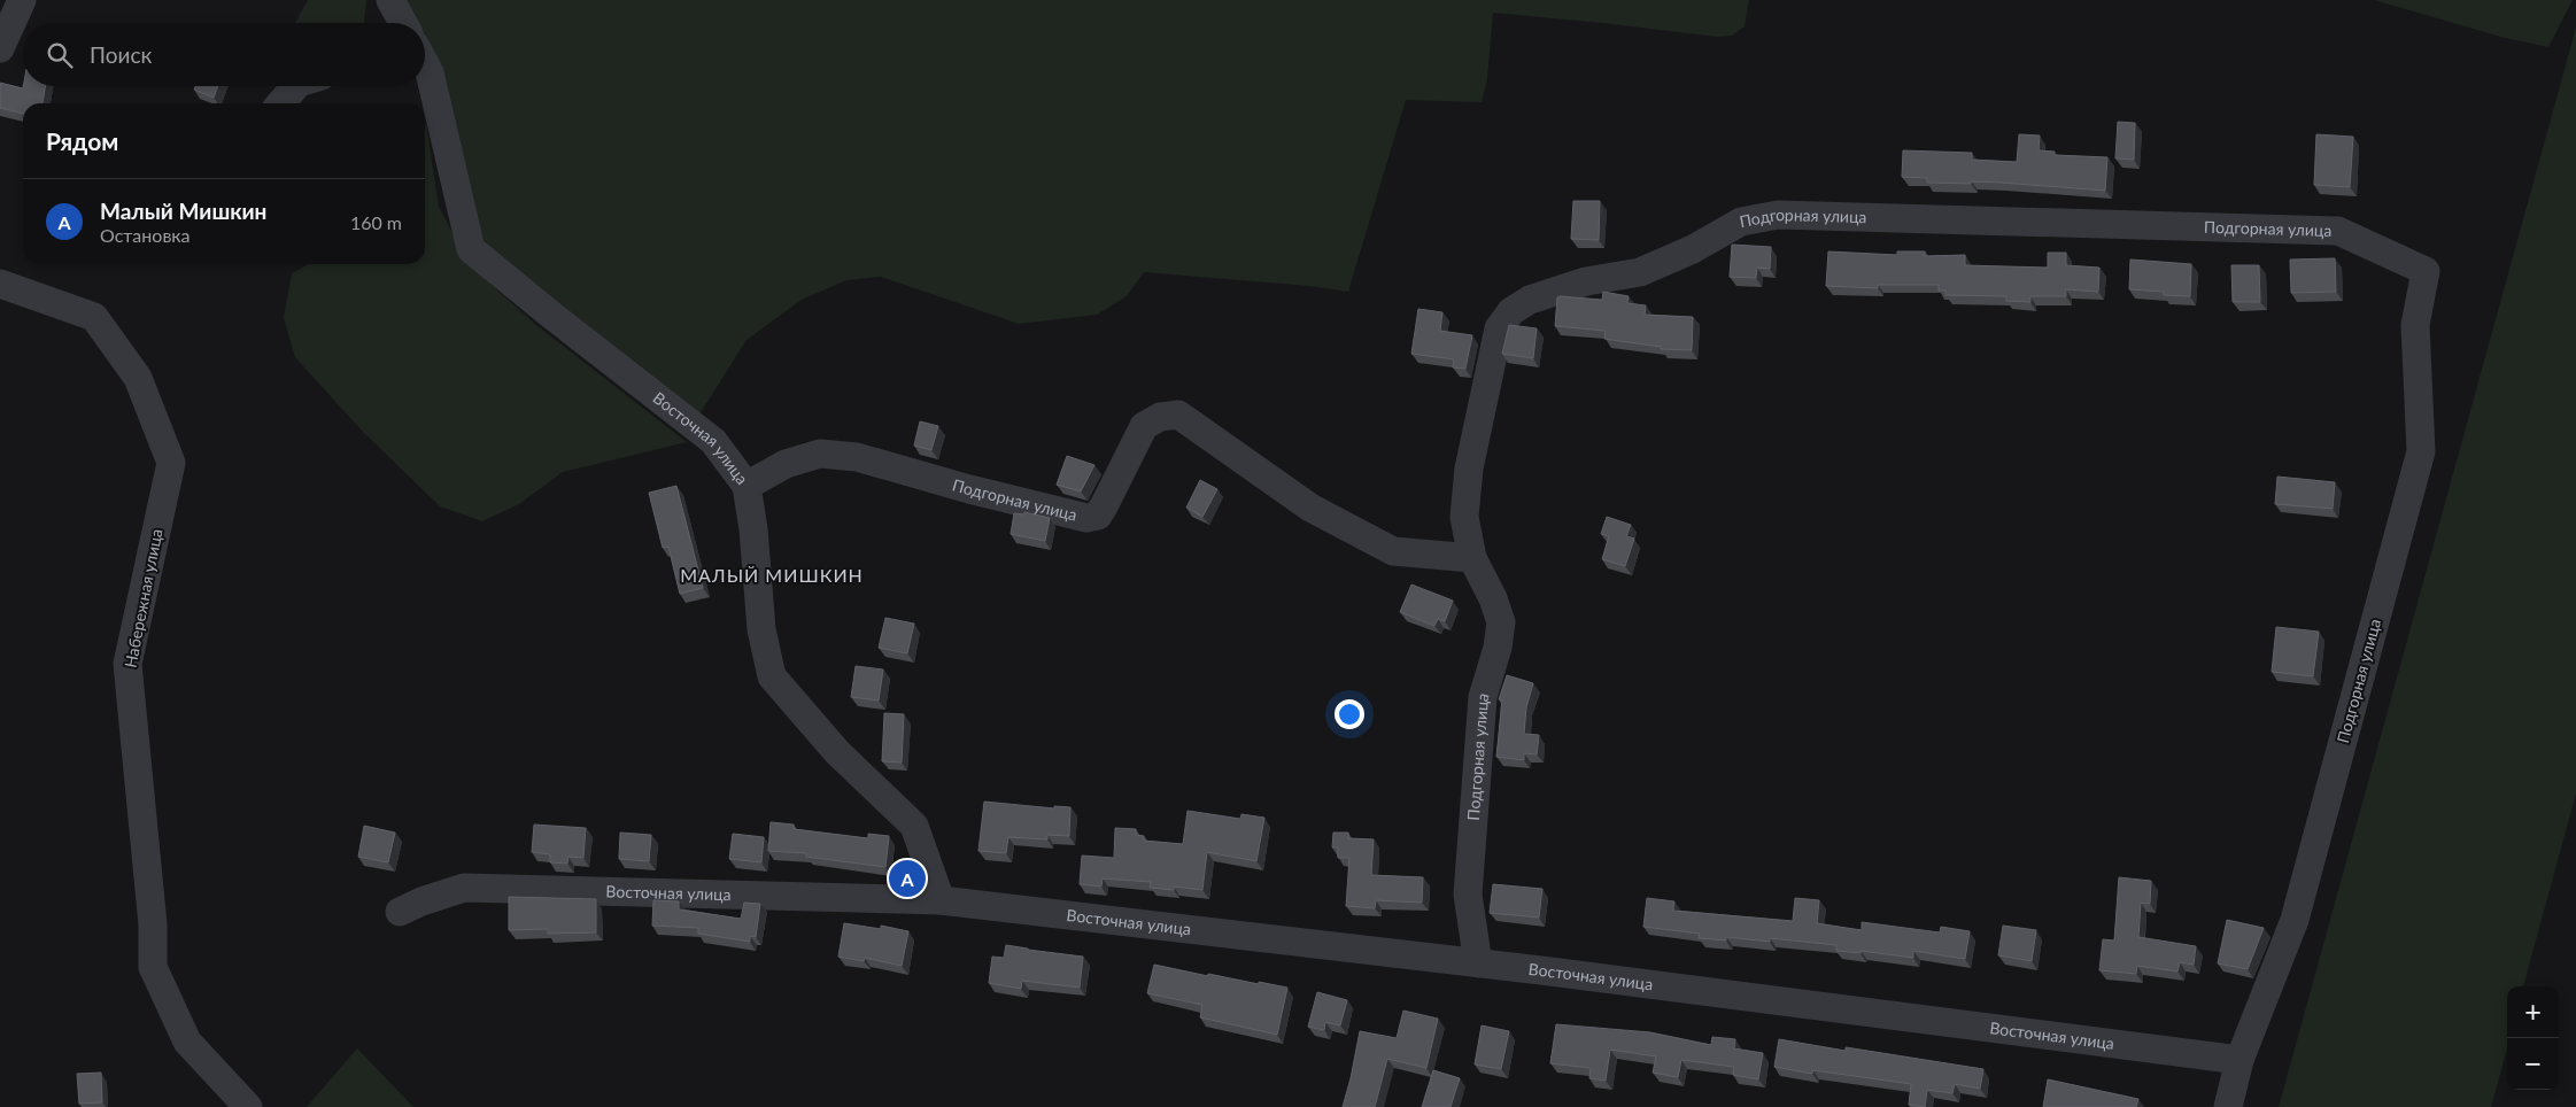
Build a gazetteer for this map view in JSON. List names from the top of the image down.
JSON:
{
  "streets": {
    "street": ["Подгорная улица", "Восточная улица", "Набережная улица"]
  },
  "crossings": [
    ["Подгорная улица", "Восточная улица"]
  ],
  "districts": ["МАЛЫЙ МИШКИН"],
  "page": {
    "search": "Поиск",
    "heading": "Рядом",
    "list": [
      {
        "mark": "A",
        "name": "Малый Мишкин",
        "note": "Остановка",
        "value": "160 m"
      }
    ],
    "pins": "A",
    "map_buttons": ["+", "−"]
  }
}
